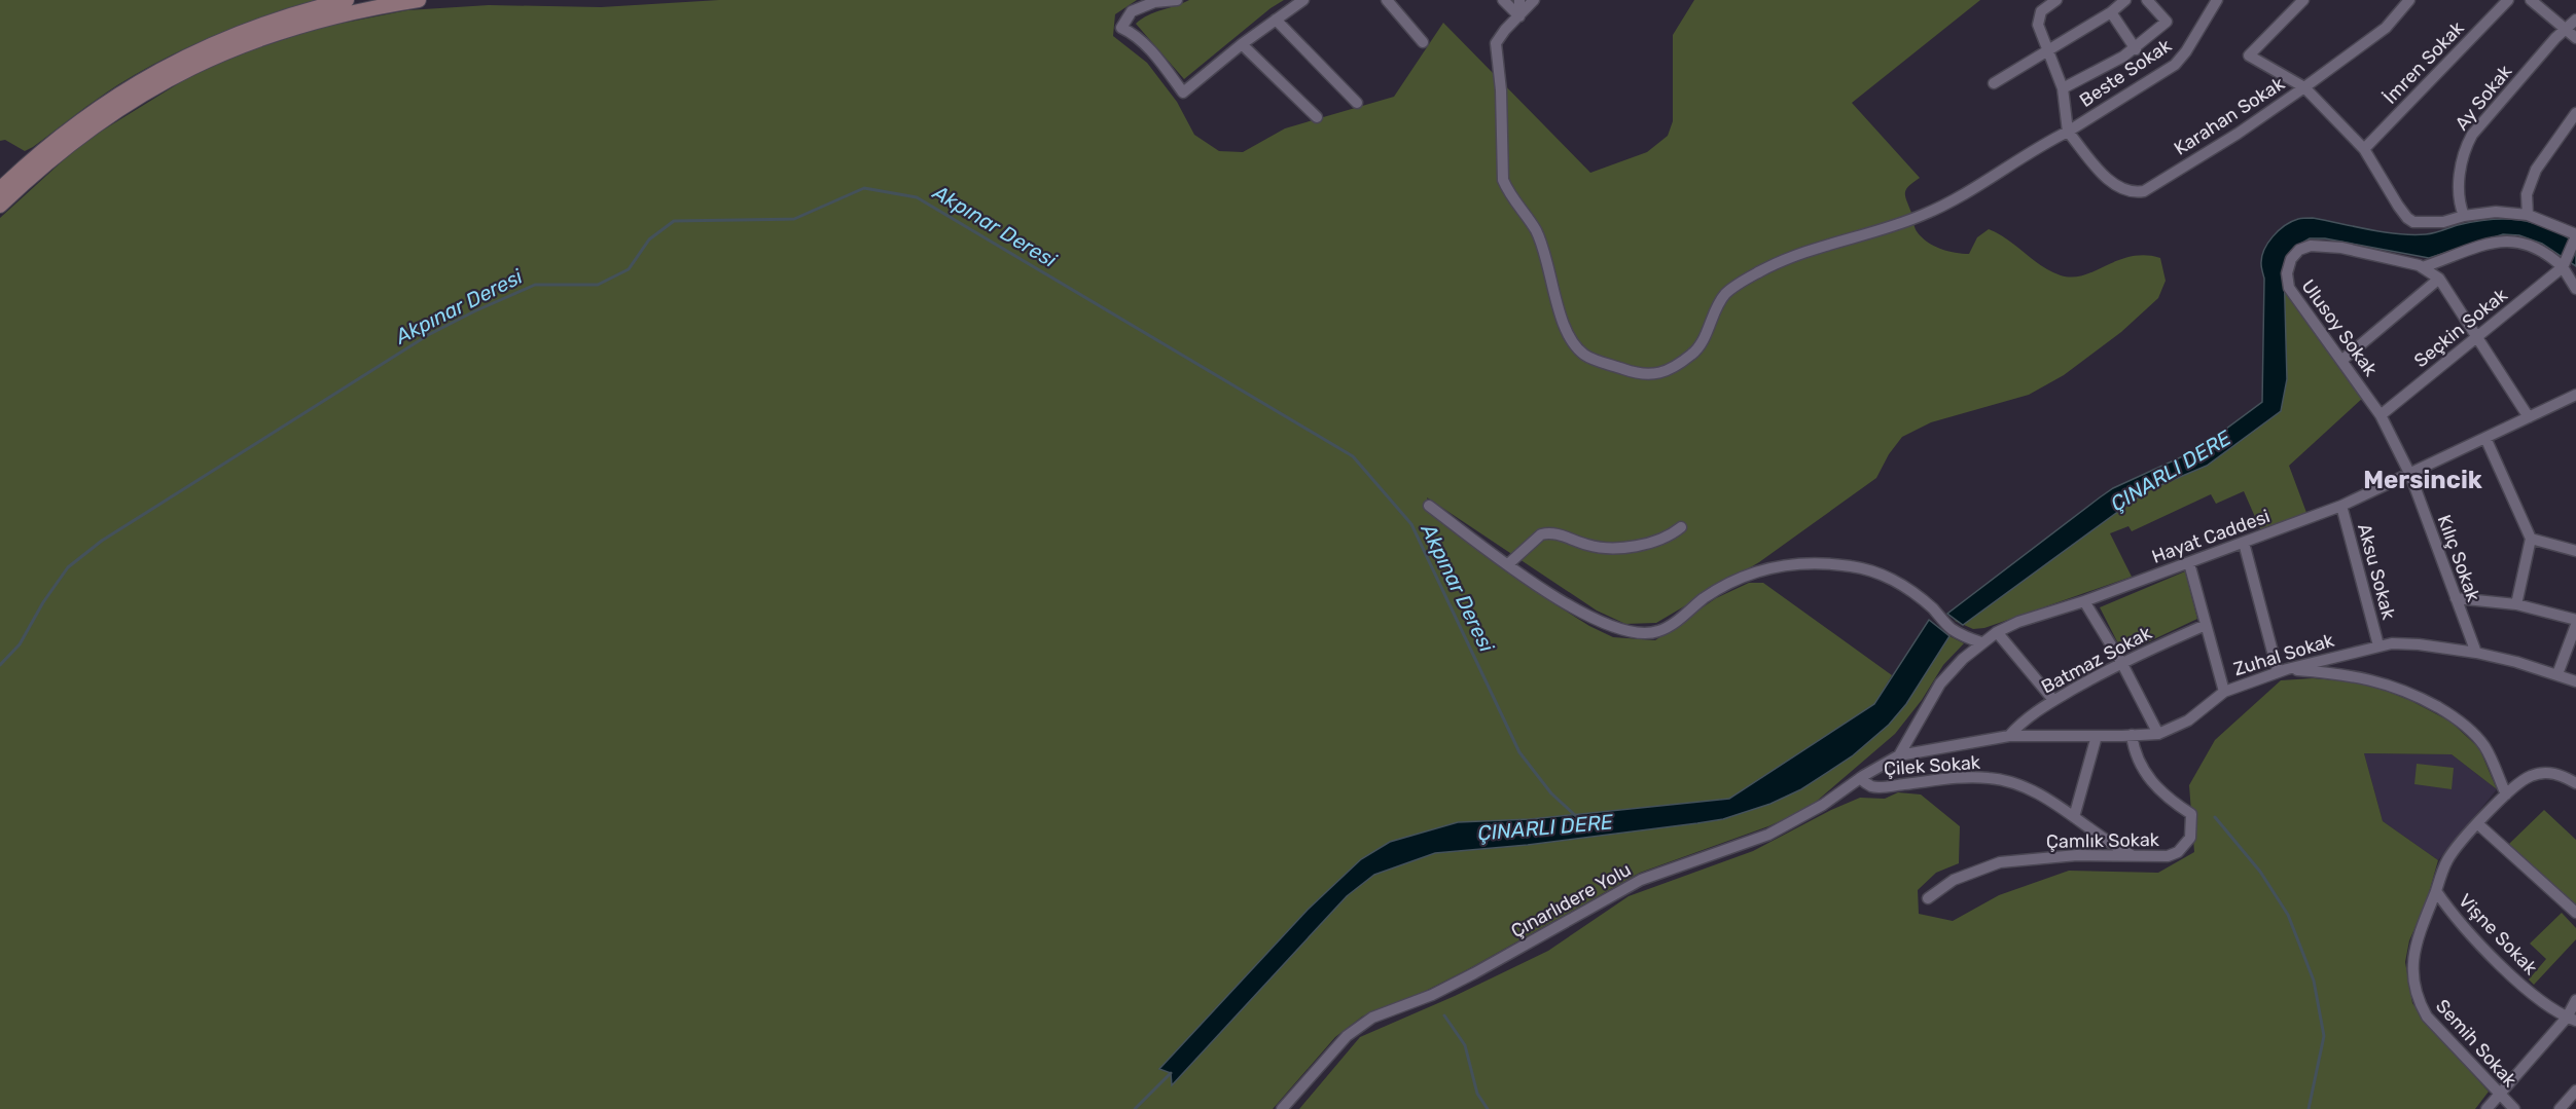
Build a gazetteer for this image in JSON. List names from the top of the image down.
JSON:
{
  "streets": {
    "street": [
      "İmren Sokak",
      "Beste Sokak",
      "Ay Sokak",
      "Karahan Sokak",
      "Ulusoy Sokak",
      "Seçkin Sokak",
      "Hayat Caddesi",
      "Kılıç Sokak",
      "Aksu Sokak",
      "Zuhal Sokak",
      "Batmaz Sokak",
      "Çilek Sokak",
      "Çamlık Sokak",
      "Çınarlıdere Yolu",
      "Vişne Sokak",
      "Semih Sokak"
    ]
  },
  "crossings": [
    ["Beste Sokak", "Karahan Sokak"],
    ["Ulusoy Sokak", "Seçkin Sokak"],
    ["Ulusoy Sokak", "Hayat Caddesi"],
    ["Ulusoy Sokak", "Kılıç Sokak"],
    ["Hayat Caddesi", "Kılıç Sokak"],
    ["Hayat Caddesi", "Aksu Sokak"],
    ["Hayat Caddesi", "Zuhal Sokak"],
    ["Hayat Caddesi", "Çınarlıdere Yolu"],
    ["Kılıç Sokak", "Zuhal Sokak"],
    ["Aksu Sokak", "Zuhal Sokak"],
    ["Zuhal Sokak", "Batmaz Sokak"],
    ["Zuhal Sokak", "Çamlık Sokak"],
    ["Zuhal Sokak", "Çınarlıdere Yolu"],
    ["Çilek Sokak", "Çamlık Sokak"],
    ["Çilek Sokak", "Çınarlıdere Yolu"],
    ["Vişne Sokak", "Semih Sokak"]
  ],
  "districts": ["Mersincik"],
  "water": ["Akpınar Deresi", "ÇINARLI DERE"]
}
